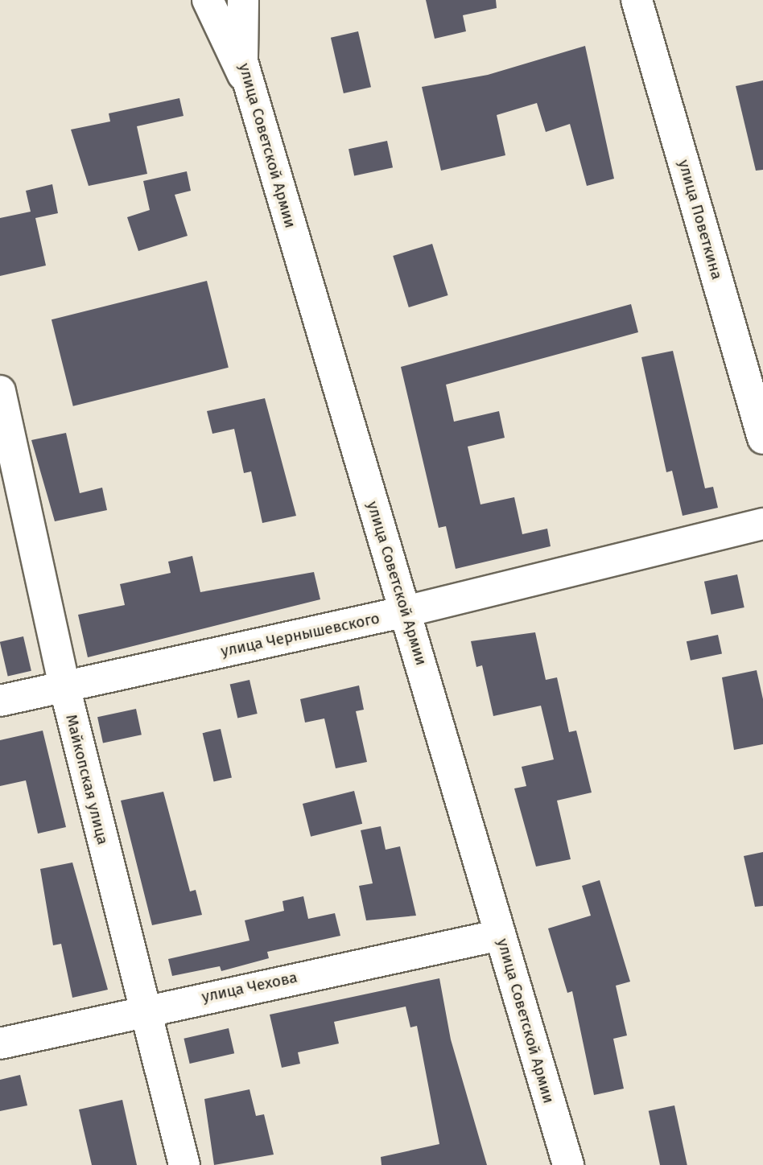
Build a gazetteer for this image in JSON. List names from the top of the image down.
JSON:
{
  "streets": {
    "street": [
      "улица Советской Армии",
      "улица Поветкина",
      "улица Чернышевского",
      "Майкопская улица",
      "улица Чехова"
    ]
  },
  "crossings": [
    ["улица Советской Армии", "улица Чернышевского"],
    ["улица Советской Армии", "улица Чехова"],
    ["улица Чернышевского", "Майкопская улица"],
    ["Майкопская улица", "улица Чехова"]
  ]
}
